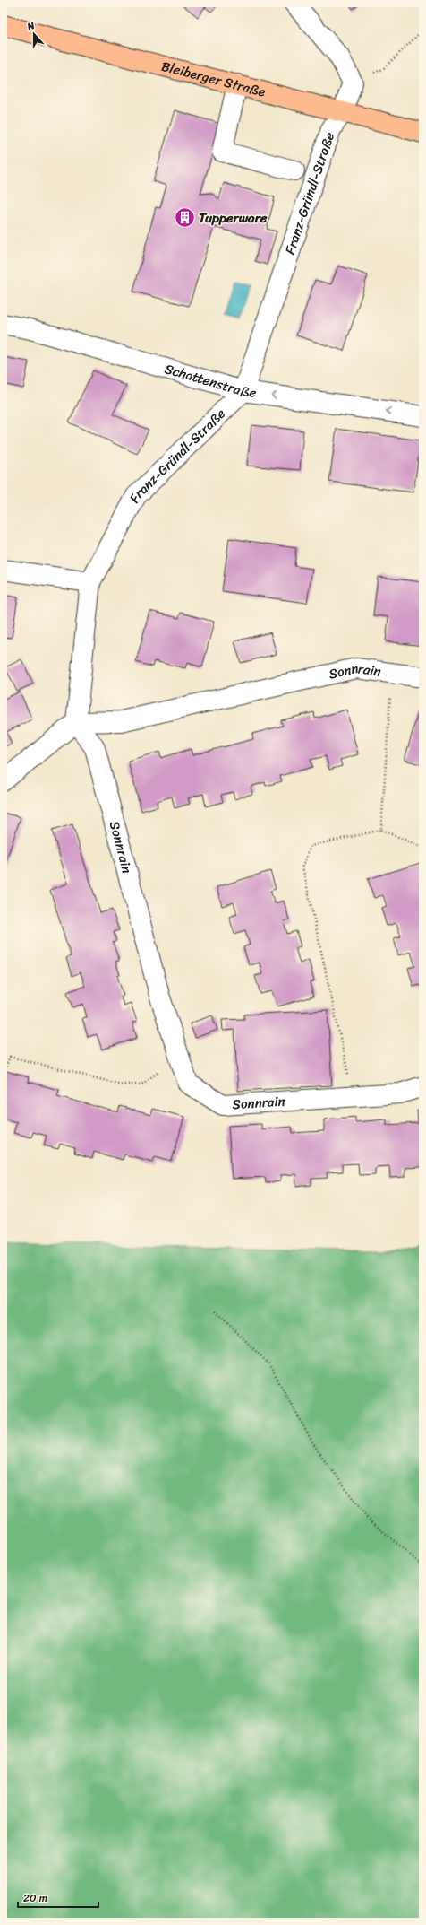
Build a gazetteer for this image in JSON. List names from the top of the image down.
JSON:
{
  "streets": {
    "main road": ["Bleiberger Straße"],
    "street": ["Franz-Gründl-Straße", "Schattenstraße", "Sonnrain"]
  },
  "crossings": [
    ["Bleiberger Straße", "Franz-Gründl-Straße"],
    ["Franz-Gründl-Straße", "Schattenstraße"],
    ["Franz-Gründl-Straße", "Sonnrain"]
  ],
  "one_way": ["Schattenstraße"],
  "places": {
    "building": ["Tupperware"]
  },
  "scale_bar": "20 m",
  "north": "top"
}
